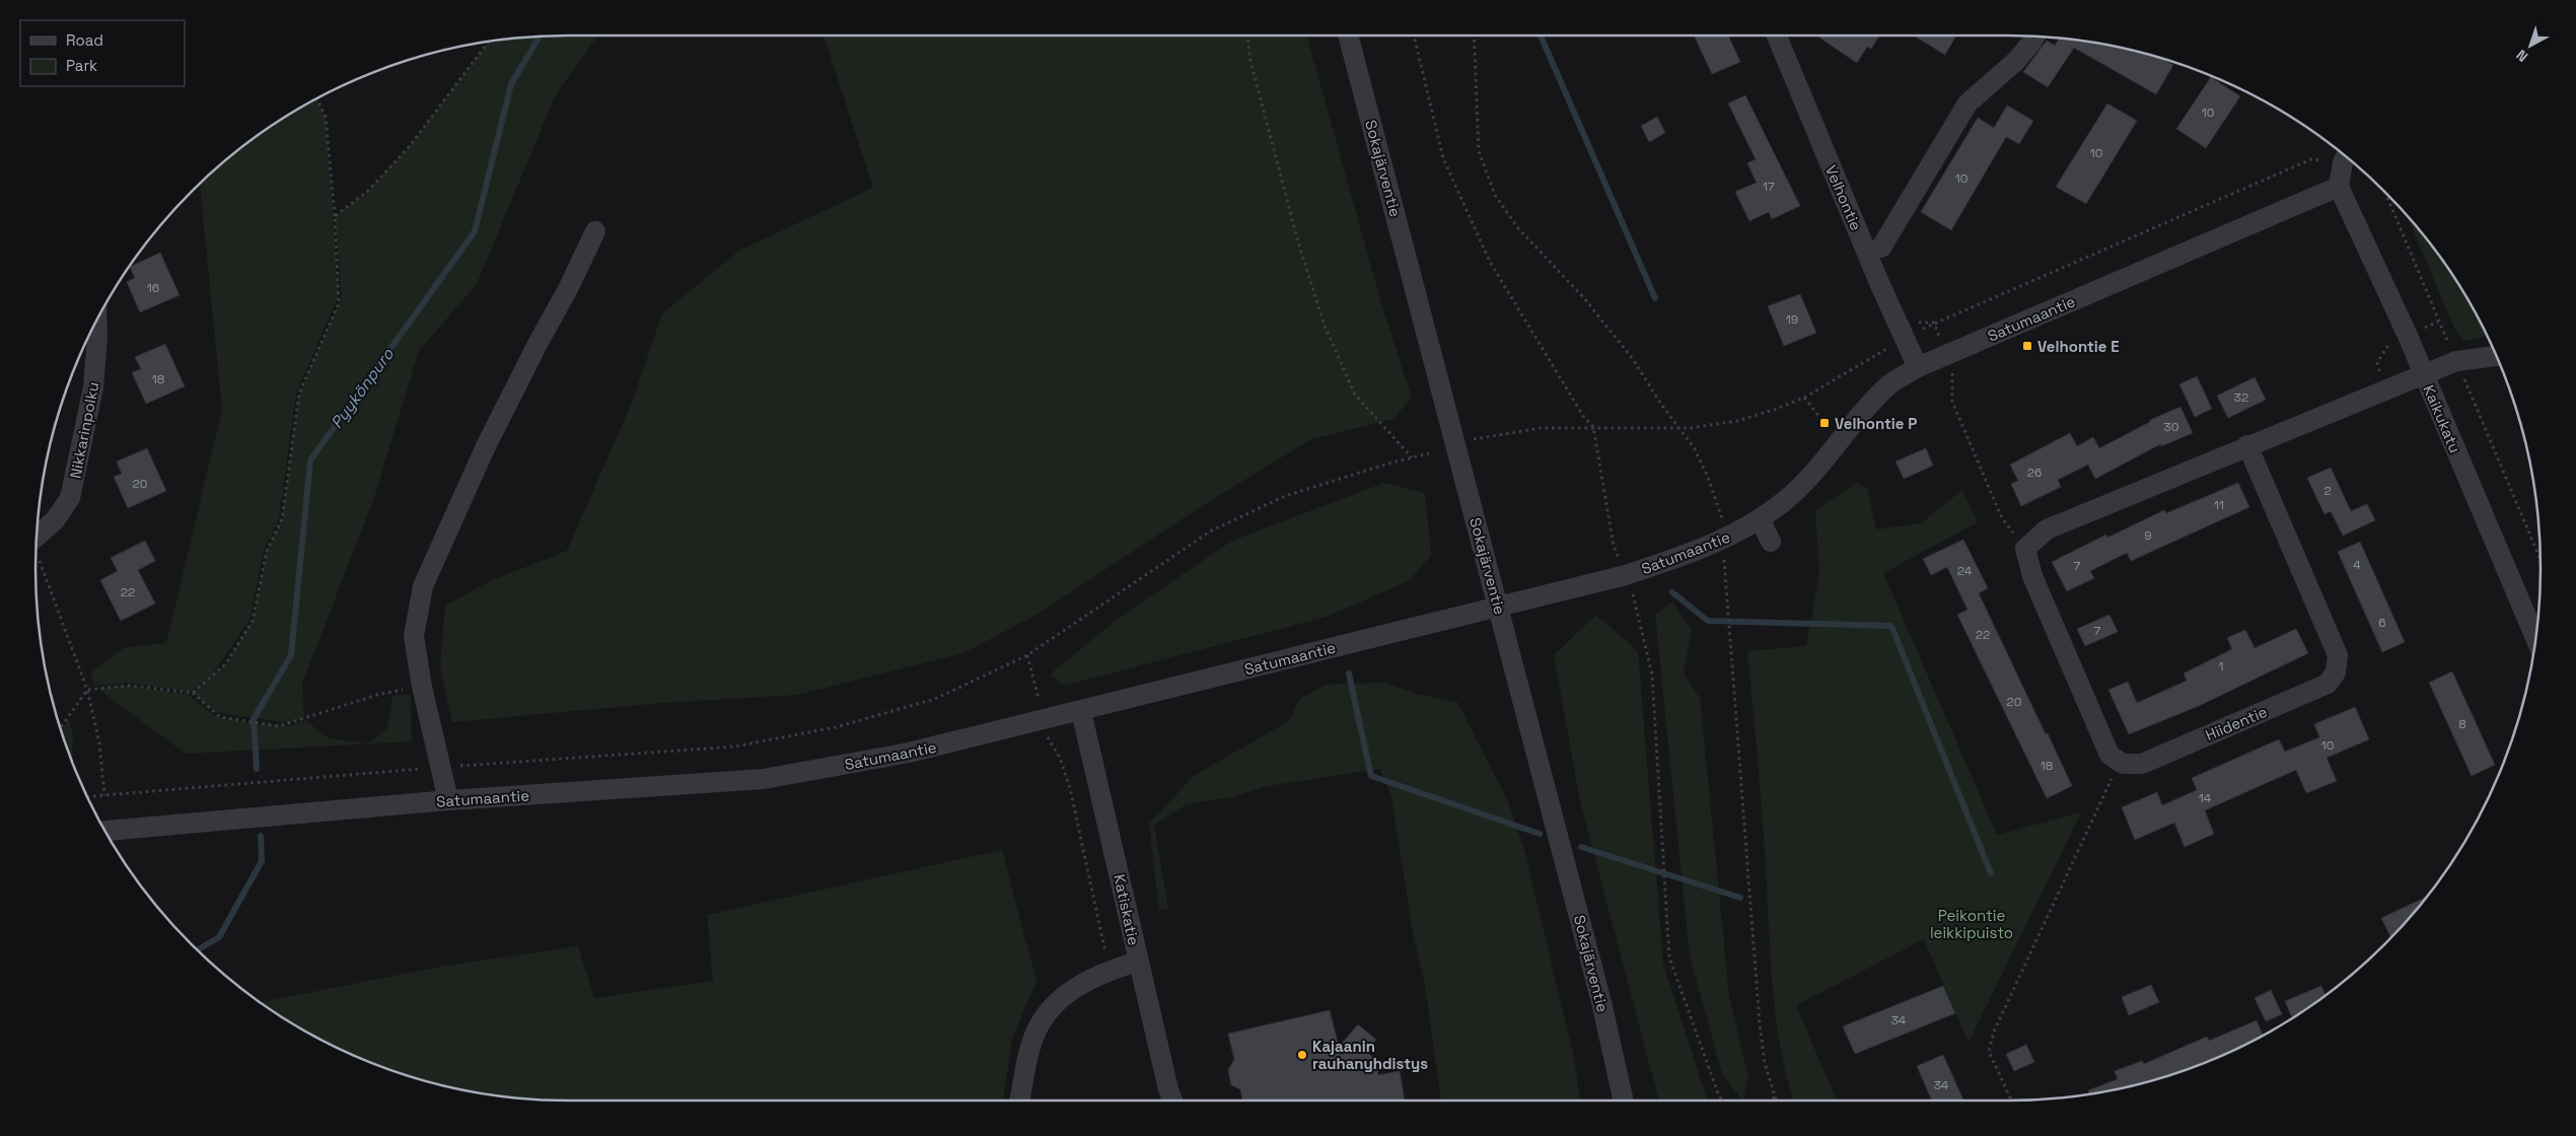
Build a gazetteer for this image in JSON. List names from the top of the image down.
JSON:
{
  "streets": {
    "street": [
      "Sokajärventie",
      "Velhontie",
      "Satumaantie",
      "Kaikukatu",
      "Nikkarinpolku",
      "Hiidentie",
      "Katiskatie"
    ]
  },
  "crossings": [
    ["Sokajärventie", "Satumaantie"],
    ["Velhontie", "Satumaantie"],
    ["Satumaantie", "Kaikukatu"],
    ["Satumaantie", "Katiskatie"]
  ],
  "water": ["Pyykönpuro"],
  "parks": ["Peikontie leikkipuisto"],
  "places": {
    "transit": ["Velhontie E", "Velhontie P"],
    "other": ["Kajaanin rauhanyhdistys"]
  },
  "house_numbers": [
    "10",
    "10",
    "10",
    "17",
    "16",
    "19",
    "18",
    "32",
    "30",
    "26",
    "20",
    "2",
    "11",
    "9",
    "4",
    "7",
    "24",
    "22",
    "6",
    "7",
    "22",
    "1",
    "20",
    "8",
    "10",
    "18",
    "14",
    "34",
    "34"
  ],
  "legend": ["Road", "Park"],
  "north": "bottom left"
}
